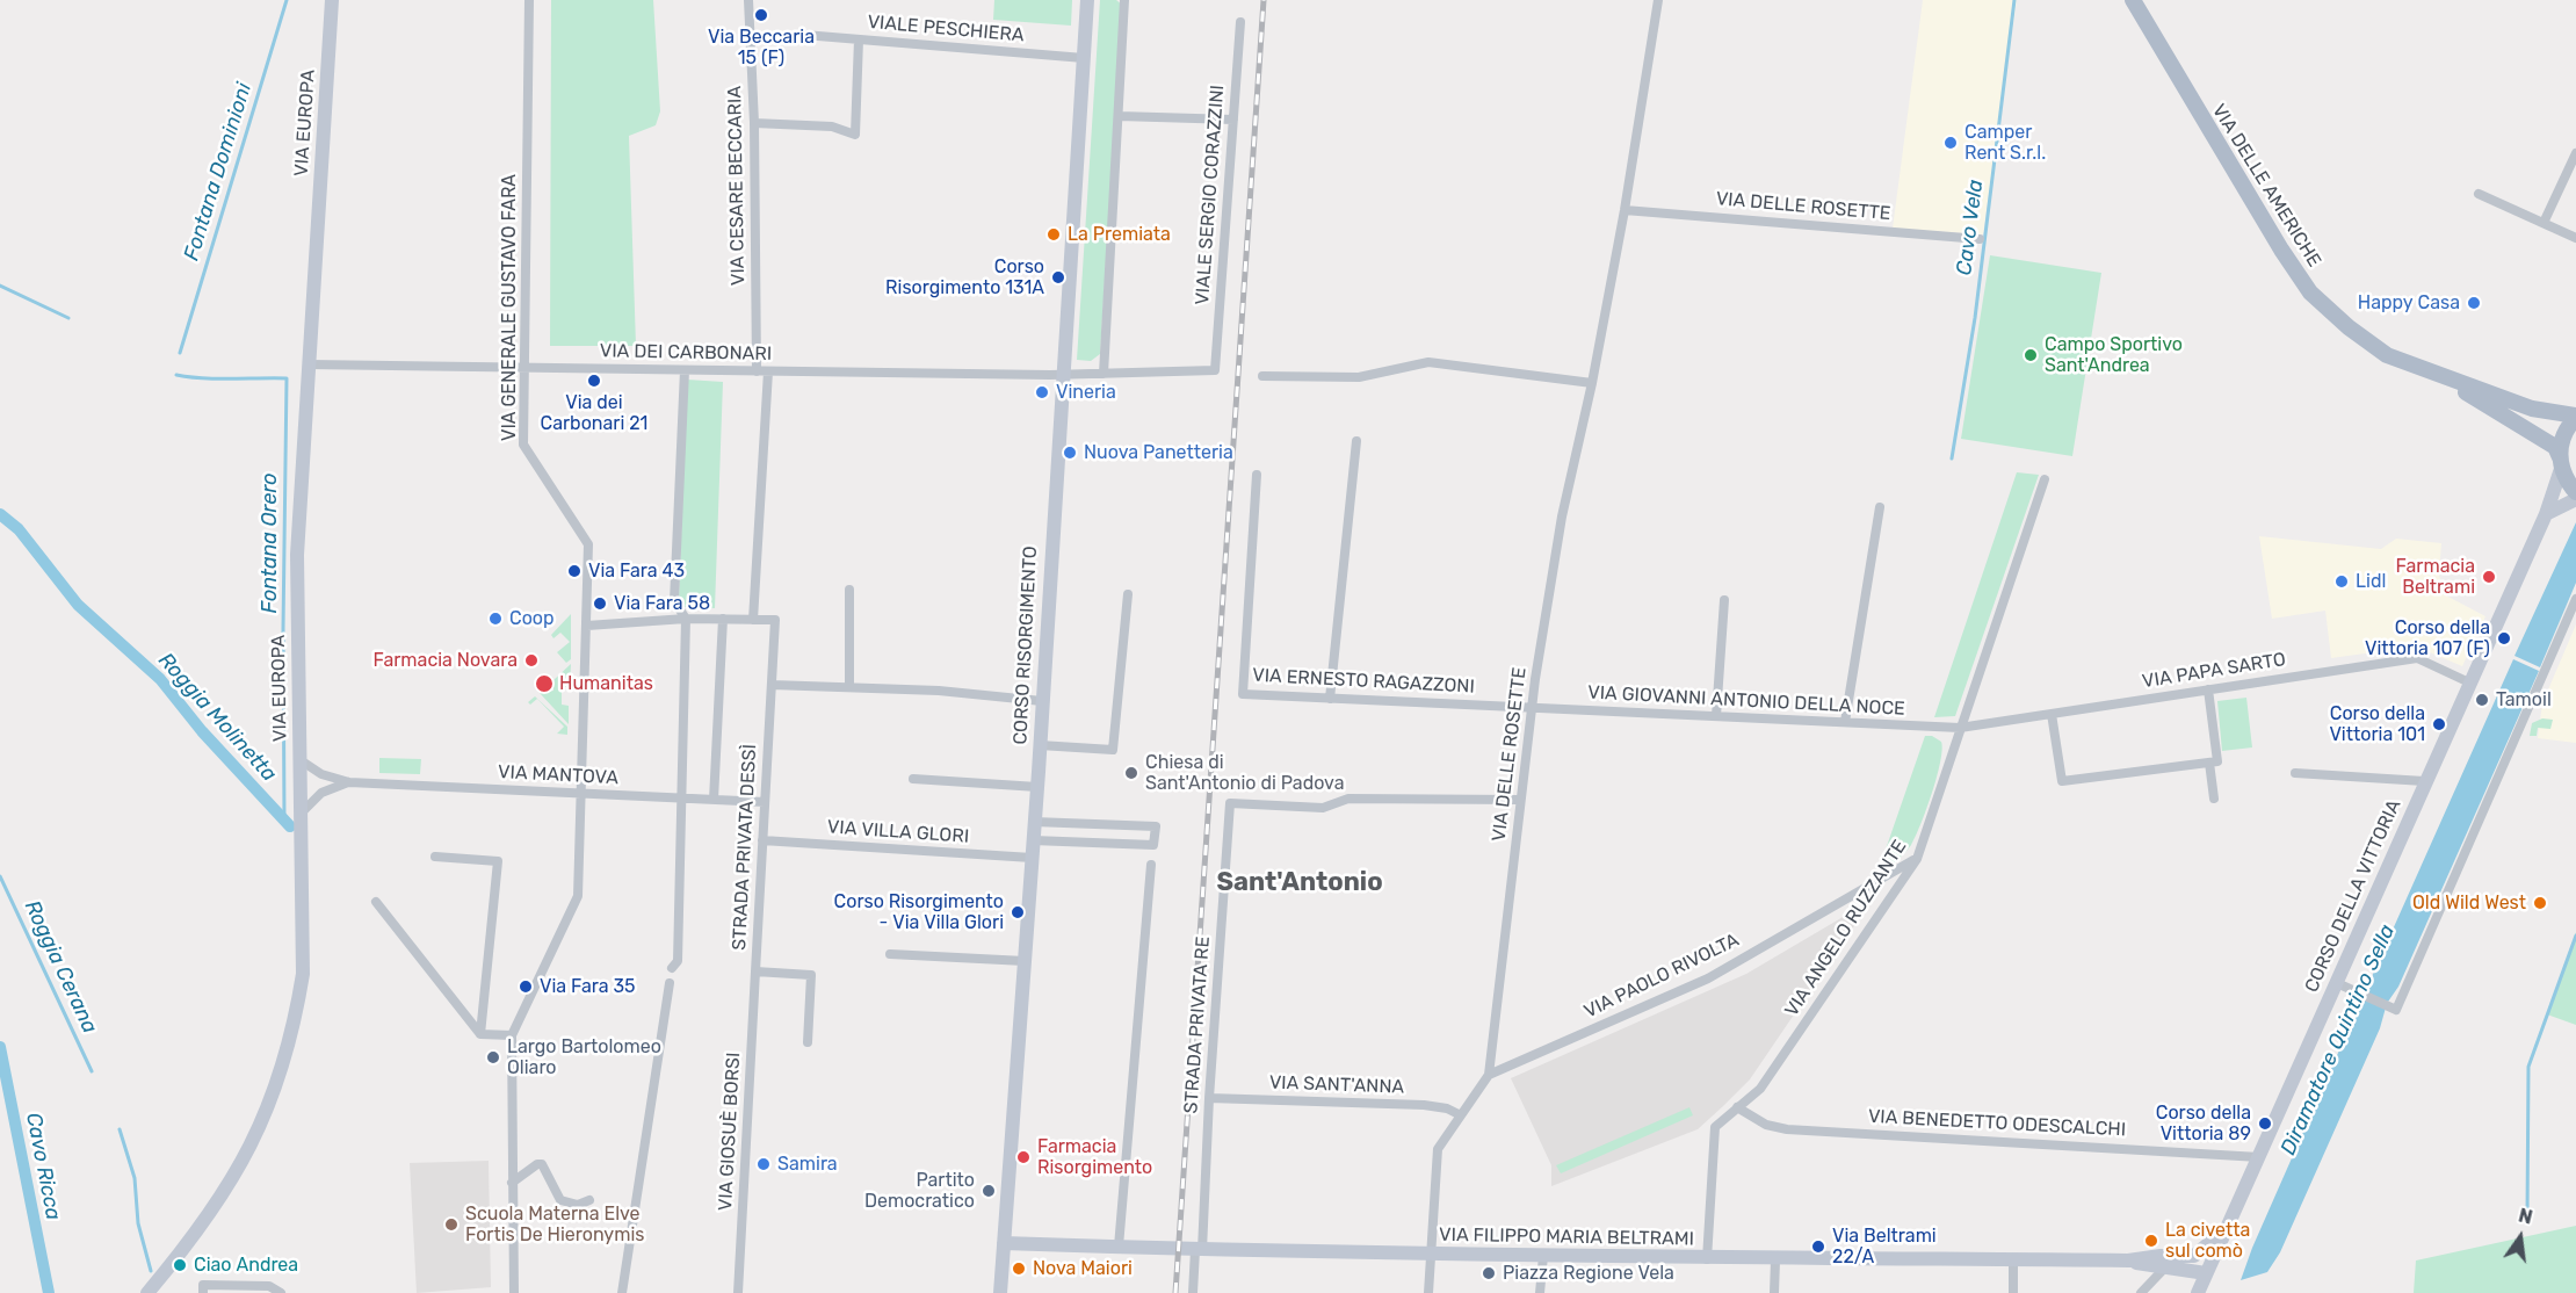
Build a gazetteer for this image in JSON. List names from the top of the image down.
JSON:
{
  "streets": {
    "main road": [
      "VIA EUROPA",
      "VIA DELLE AMERICHE",
      "CORSO RISORGIMENTO",
      "CORSO DELLA VITTORIA",
      "VIA FILIPPO MARIA BELTRAMI"
    ],
    "street": [
      "VIALE PESCHIERA",
      "VIA CESARE BECCARIA",
      "VIALE SERGIO CORAZZINI",
      "VIA DELLE ROSETTE",
      "VIA GENERALE GUSTAVO FARA",
      "VIA DEI CARBONARI",
      "VIA PAPA SARTO",
      "VIA ERNESTO RAGAZZONI",
      "VIA GIOVANNI ANTONIO DELLA NOCE",
      "VIA MANTOVA",
      "VIA VILLA GLORI",
      "STRADA PRIVATA DESSÌ",
      "VIA ANGELO RUZZANTE",
      "VIA PAOLO RIVOLTA",
      "STRADA PRIVATA RE",
      "VIA SANT'ANNA",
      "VIA BENEDETTO ODESCALCHI",
      "VIA GIOSUÈ BORSI"
    ]
  },
  "crossings": [
    ["VIALE PESCHIERA", "CORSO RISORGIMENTO"],
    ["VIA EUROPA", "VIA DEI CARBONARI"],
    ["VIA EUROPA", "VIA MANTOVA"],
    ["VIA CESARE BECCARIA", "VIA DEI CARBONARI"],
    ["VIA CESARE BECCARIA", "STRADA PRIVATA DESSÌ"],
    ["VIA DELLE AMERICHE", "CORSO DELLA VITTORIA"],
    ["VIALE SERGIO CORAZZINI", "VIA DEI CARBONARI"],
    ["VIA DELLE ROSETTE", "VIA ERNESTO RAGAZZONI"],
    ["VIA DELLE ROSETTE", "VIA GIOVANNI ANTONIO DELLA NOCE"],
    ["VIA DELLE ROSETTE", "VIA PAOLO RIVOLTA"],
    ["VIA DELLE ROSETTE", "STRADA PRIVATA RE"],
    ["VIA DELLE ROSETTE", "VIA SANT'ANNA"],
    ["VIA DELLE ROSETTE", "VIA FILIPPO MARIA BELTRAMI"],
    ["VIA GENERALE GUSTAVO FARA", "VIA DEI CARBONARI"],
    ["VIA GENERALE GUSTAVO FARA", "VIA MANTOVA"],
    ["VIA DEI CARBONARI", "CORSO RISORGIMENTO"],
    ["CORSO RISORGIMENTO", "VIA VILLA GLORI"],
    ["CORSO RISORGIMENTO", "VIA FILIPPO MARIA BELTRAMI"],
    ["VIA PAPA SARTO", "VIA GIOVANNI ANTONIO DELLA NOCE"],
    ["VIA PAPA SARTO", "CORSO DELLA VITTORIA"],
    ["VIA PAPA SARTO", "VIA ANGELO RUZZANTE"],
    ["VIA ERNESTO RAGAZZONI", "VIA GIOVANNI ANTONIO DELLA NOCE"],
    ["VIA GIOVANNI ANTONIO DELLA NOCE", "VIA ANGELO RUZZANTE"],
    ["VIA MANTOVA", "STRADA PRIVATA DESSÌ"],
    ["VIA VILLA GLORI", "STRADA PRIVATA DESSÌ"],
    ["STRADA PRIVATA DESSÌ", "VIA GIOSUÈ BORSI"],
    ["CORSO DELLA VITTORIA", "VIA BENEDETTO ODESCALCHI"],
    ["CORSO DELLA VITTORIA", "VIA FILIPPO MARIA BELTRAMI"],
    ["VIA ANGELO RUZZANTE", "VIA PAOLO RIVOLTA"],
    ["VIA ANGELO RUZZANTE", "VIA BENEDETTO ODESCALCHI"],
    ["VIA ANGELO RUZZANTE", "VIA FILIPPO MARIA BELTRAMI"],
    ["STRADA PRIVATA RE", "VIA SANT'ANNA"],
    ["STRADA PRIVATA RE", "VIA FILIPPO MARIA BELTRAMI"]
  ],
  "districts": ["Sant'Antonio"],
  "water": [
    "Fontana Dominioni",
    "Cavo Vela",
    "Fontana Orero",
    "Roggia Molinetta",
    "Roggia Cerana",
    "Diramatore Quintino Sella",
    "Cavo Ricca"
  ],
  "places": [
    "Via Beccaria 15 (F)",
    "Camper Rent S.r.l.",
    "La Premiata",
    "Corso Risorgimento 131A",
    "Happy Casa",
    "Campo Sportivo Sant'Andrea",
    "Via dei Carbonari 21",
    "Vineria",
    "Nuova Panetteria",
    "Via Fara 43",
    "Farmacia Beltrami",
    "Lidl",
    "Via Fara 58",
    "Coop",
    "Corso della Vittoria 107 (F)",
    "Farmacia Novara",
    "Humanitas",
    "Tamoil",
    "Corso della Vittoria 101",
    "Chiesa di Sant'Antonio di Padova",
    "Old Wild West",
    "Corso Risorgimento - Via Villa Glori",
    "Via Fara 35",
    "Largo Bartolomeo Oliaro",
    "Corso della Vittoria 89",
    "Farmacia Risorgimento",
    "Samira",
    "Partito Democratico",
    "Scuola Materna Elve Fortis De Hieronymis",
    "La civetta sul comò",
    "Via Beltrami 22/A",
    "Ciao Andrea",
    "Nova Maiori",
    "Piazza Regione Vela"
  ],
  "north": "top"
}
